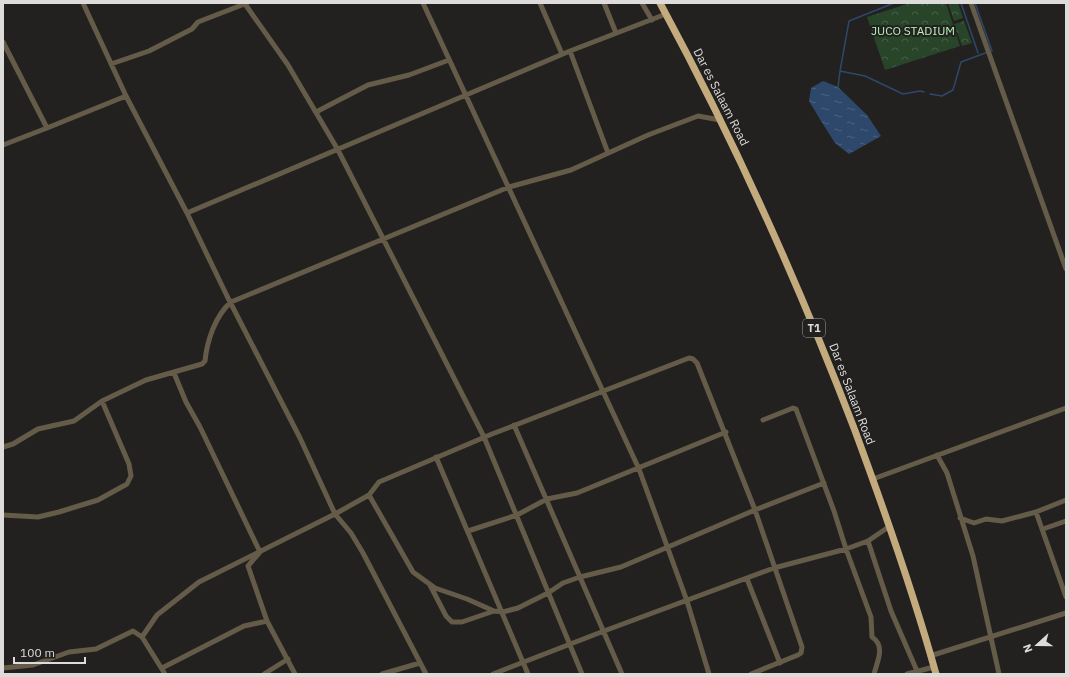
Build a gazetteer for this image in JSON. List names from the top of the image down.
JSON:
{
  "streets": {
    "highway": ["Dar es Salaam Road", "T1"]
  },
  "parks": ["JUCO STADIUM"],
  "scale_bar": "100 m",
  "north": "left"
}
